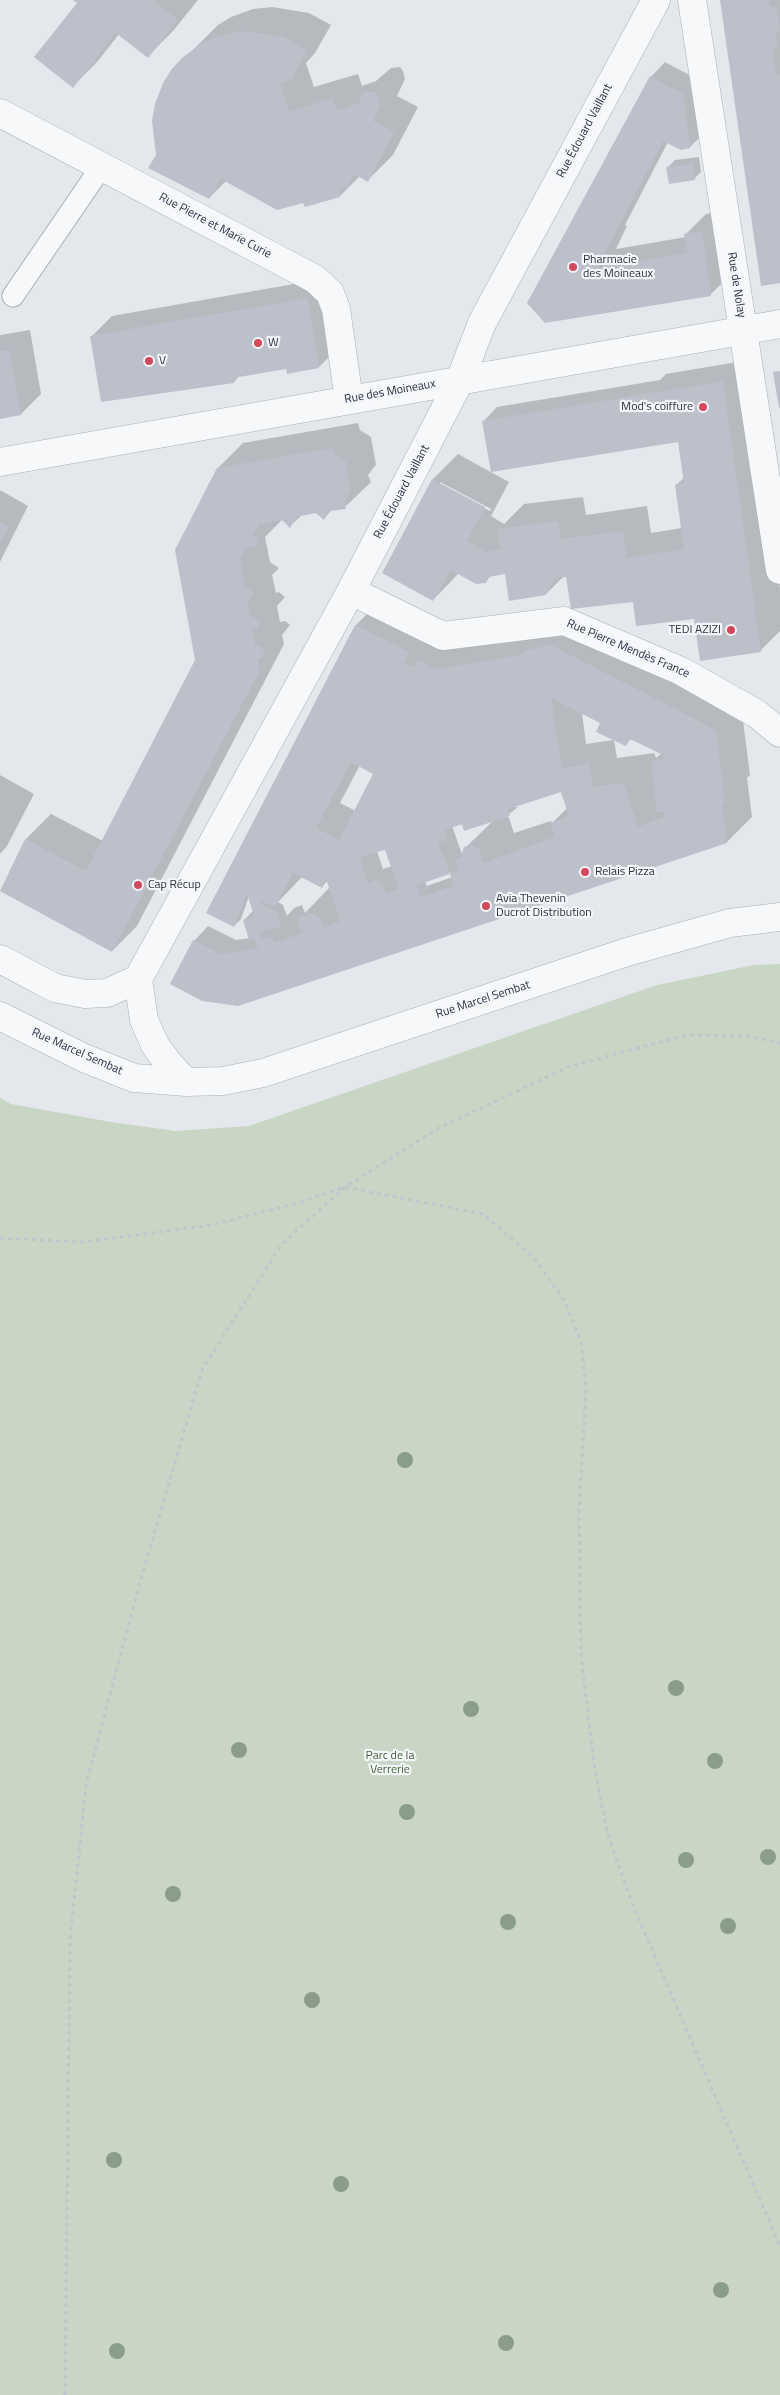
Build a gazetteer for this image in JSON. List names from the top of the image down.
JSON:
{
  "streets": {
    "street": [
      "Rue Édouard Vaillant",
      "Rue Pierre et Marie Curie",
      "Rue de Nolay",
      "Rue des Moineaux",
      "Rue Pierre Mendès France",
      "Rue Marcel Sembat"
    ]
  },
  "crossings": [
    ["Rue Édouard Vaillant", "Rue des Moineaux"],
    ["Rue Édouard Vaillant", "Rue Pierre Mendès France"],
    ["Rue Pierre et Marie Curie", "Rue des Moineaux"],
    ["Rue de Nolay", "Rue des Moineaux"]
  ],
  "parks": ["Parc de la Verrerie"],
  "places": [
    "Pharmacie des Moineaux",
    "W",
    "V",
    "Mod's coiffure",
    "TEDI AZIZI",
    "Relais Pizza",
    "Cap Récup",
    "Avia Thevenin Ducrot Distribution"
  ]
}
